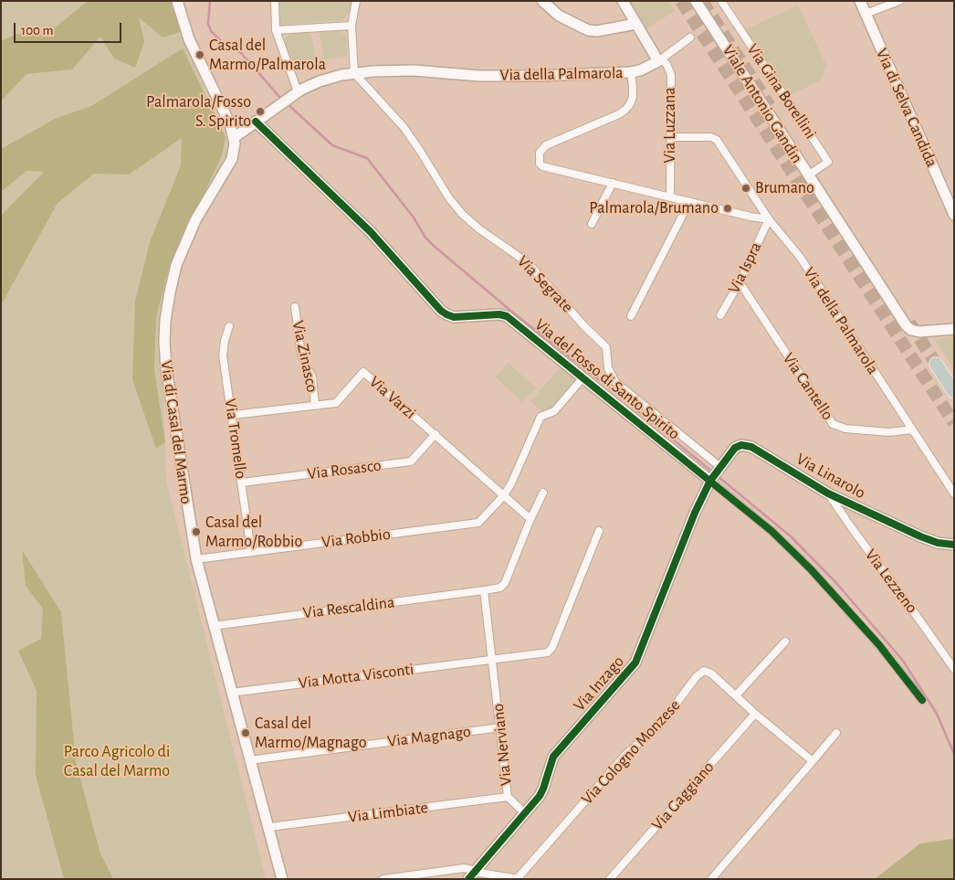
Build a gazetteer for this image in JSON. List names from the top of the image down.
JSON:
{
  "streets": {
    "street": [
      "Via della Palmarola",
      "Via Gina Borellini",
      "Viale Antonio Gandin",
      "Via di Selva Candida",
      "Via Luzzana",
      "Via Ispra",
      "Via Segrate",
      "Via Zinasco",
      "Via del Fosso di Santo Spirito",
      "Via Cantello",
      "Via Varzi",
      "Via di Casal del Marmo",
      "Via Tromello",
      "Via Rosasco",
      "Via Linarolo",
      "Via Robbio",
      "Via Lezzeno",
      "Via Rescaldina",
      "Via Motta Visconti",
      "Via Inzago",
      "Via Magnago",
      "Via Nerviano",
      "Via Cologno Monzese",
      "Via Gaggiano",
      "Via Limbiate"
    ]
  },
  "crossings": [
    ["Via della Palmarola", "Via Luzzana"],
    ["Via della Palmarola", "Via Ispra"],
    ["Via della Palmarola", "Via Segrate"],
    ["Via della Palmarola", "Via del Fosso di Santo Spirito"],
    ["Via della Palmarola", "Via Cantello"],
    ["Via della Palmarola", "Via di Casal del Marmo"],
    ["Via Gina Borellini", "Viale Antonio Gandin"],
    ["Via Ispra", "Via Cantello"],
    ["Via Segrate", "Via Linarolo"],
    ["Via Zinasco", "Via Varzi"],
    ["Via del Fosso di Santo Spirito", "Via Linarolo"],
    ["Via del Fosso di Santo Spirito", "Via Robbio"],
    ["Via del Fosso di Santo Spirito", "Via Inzago"],
    ["Via Varzi", "Via Tromello"],
    ["Via Varzi", "Via Rosasco"],
    ["Via Varzi", "Via Robbio"],
    ["Via di Casal del Marmo", "Via Robbio"],
    ["Via di Casal del Marmo", "Via Rescaldina"],
    ["Via di Casal del Marmo", "Via Motta Visconti"],
    ["Via di Casal del Marmo", "Via Magnago"],
    ["Via di Casal del Marmo", "Via Limbiate"],
    ["Via Tromello", "Via Rosasco"],
    ["Via Tromello", "Via Robbio"],
    ["Via Linarolo", "Via Lezzeno"],
    ["Via Linarolo", "Via Inzago"],
    ["Via Rescaldina", "Via Nerviano"],
    ["Via Motta Visconti", "Via Nerviano"],
    ["Via Inzago", "Via Nerviano"],
    ["Via Inzago", "Via Cologno Monzese"],
    ["Via Magnago", "Via Nerviano"],
    ["Via Nerviano", "Via Limbiate"],
    ["Via Cologno Monzese", "Via Gaggiano"]
  ],
  "parks": ["Parco Agricolo di Casal del Marmo"],
  "places": [
    "Casal del Marmo/Palmarola",
    "Palmarola/Fosso S. Spirito",
    "Brumano",
    "Palmarola/Brumano",
    "Casal del Marmo/Robbio",
    "Casal del Marmo/Magnago"
  ],
  "scale_bar": "100 m"
}
